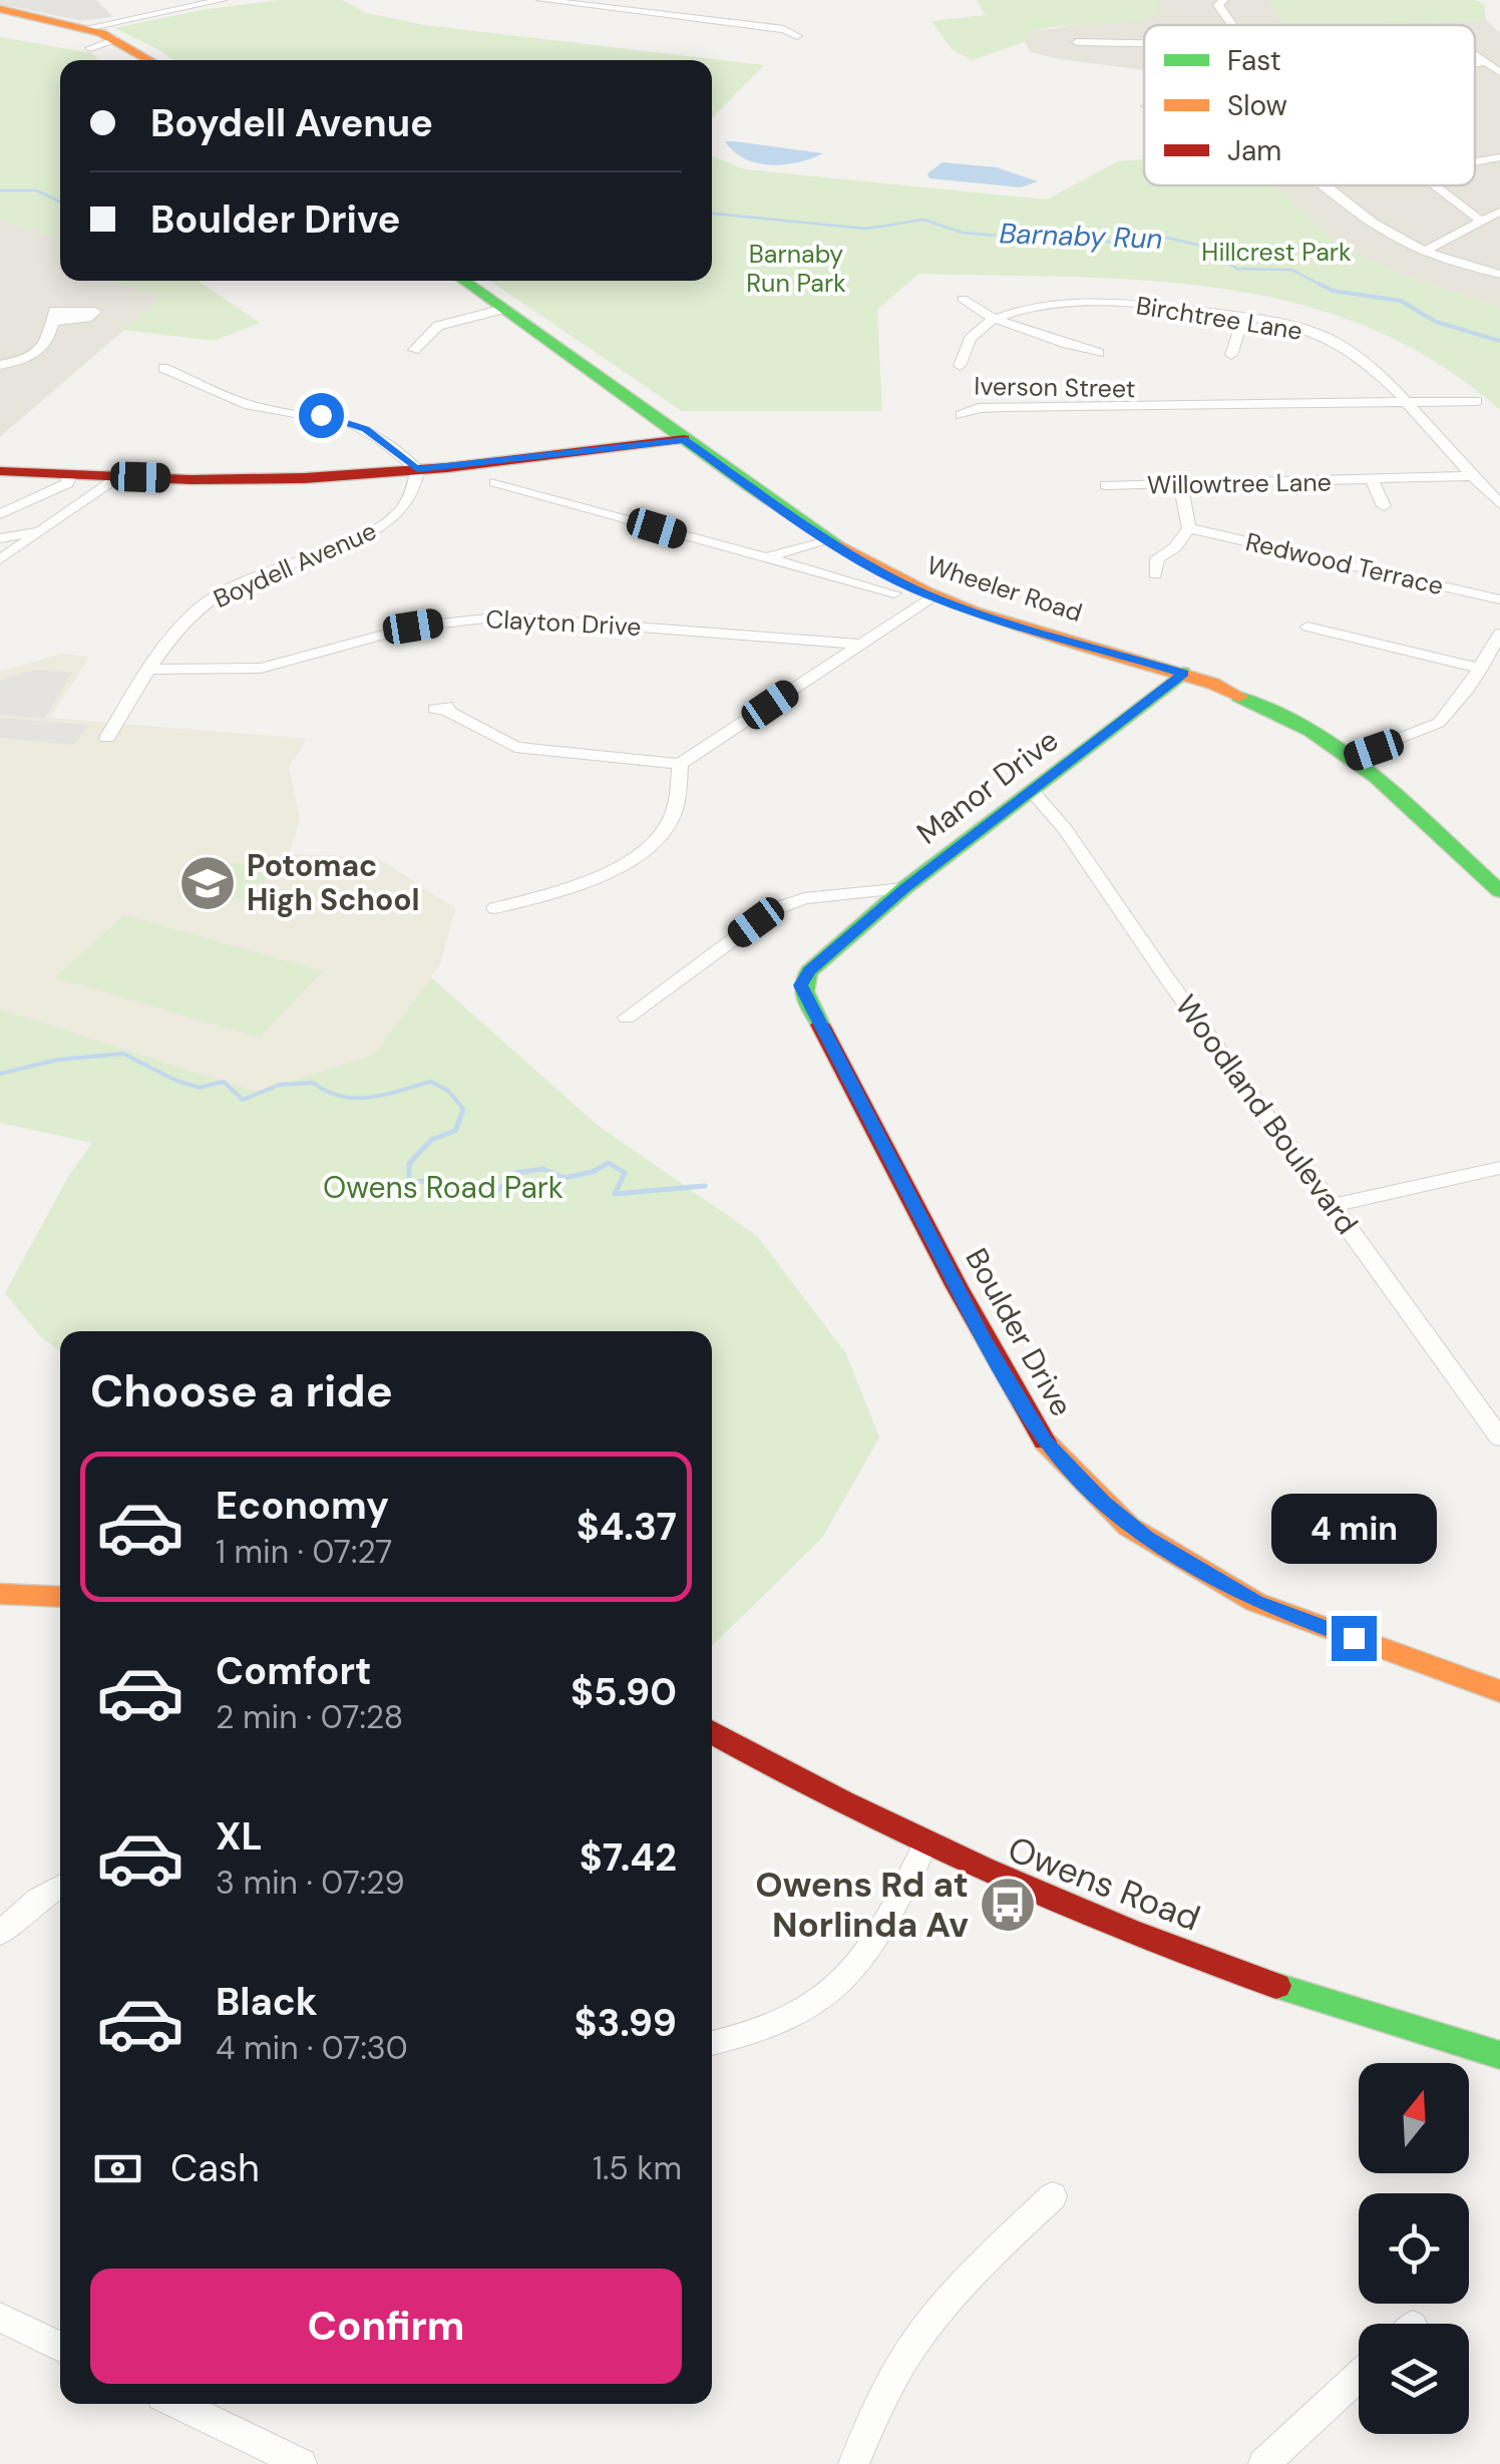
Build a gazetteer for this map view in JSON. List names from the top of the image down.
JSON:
{
  "streets": {
    "street": [
      "Birchtree Lane",
      "Iverson Street",
      "Willowtree Lane",
      "Redwood Terrace",
      "Boydell Avenue",
      "Wheeler Road",
      "Clayton Drive",
      "Manor Drive",
      "Woodland Boulevard",
      "Boulder Drive",
      "Owens Road"
    ]
  },
  "crossings": [
    ["Birchtree Lane", "Iverson Street"],
    ["Birchtree Lane", "Willowtree Lane"],
    ["Boydell Avenue", "Clayton Drive"],
    ["Wheeler Road", "Manor Drive"],
    ["Manor Drive", "Woodland Boulevard"],
    ["Manor Drive", "Boulder Drive"]
  ],
  "water": ["Barnaby Run"],
  "parks": ["Hillcrest Park", "Barnaby Run Park", "Owens Road Park"],
  "places": {
    "school or university": ["Potomac High School"],
    "bus stop": ["Owens Rd at Norlinda Av"]
  },
  "legend": ["Fast", "Slow", "Jam"],
  "north": "top",
  "page": {
    "banner": ["Boydell Avenue", "Boulder Drive"],
    "heading": "Choose a ride",
    "list": [
      {
        "name": "Economy",
        "note": "1 min · 07:27",
        "value": "$4.37"
      },
      {
        "name": "Comfort",
        "note": "2 min · 07:28",
        "value": "$5.90"
      },
      {
        "name": "XL",
        "note": "3 min · 07:29",
        "value": "$7.42"
      },
      {
        "name": "Black",
        "note": "4 min · 07:30",
        "value": "$3.99"
      }
    ],
    "bubble": "4 min",
    "pay": ["Cash", "1.5 km"],
    "buttons": "Confirm"
  }
}
